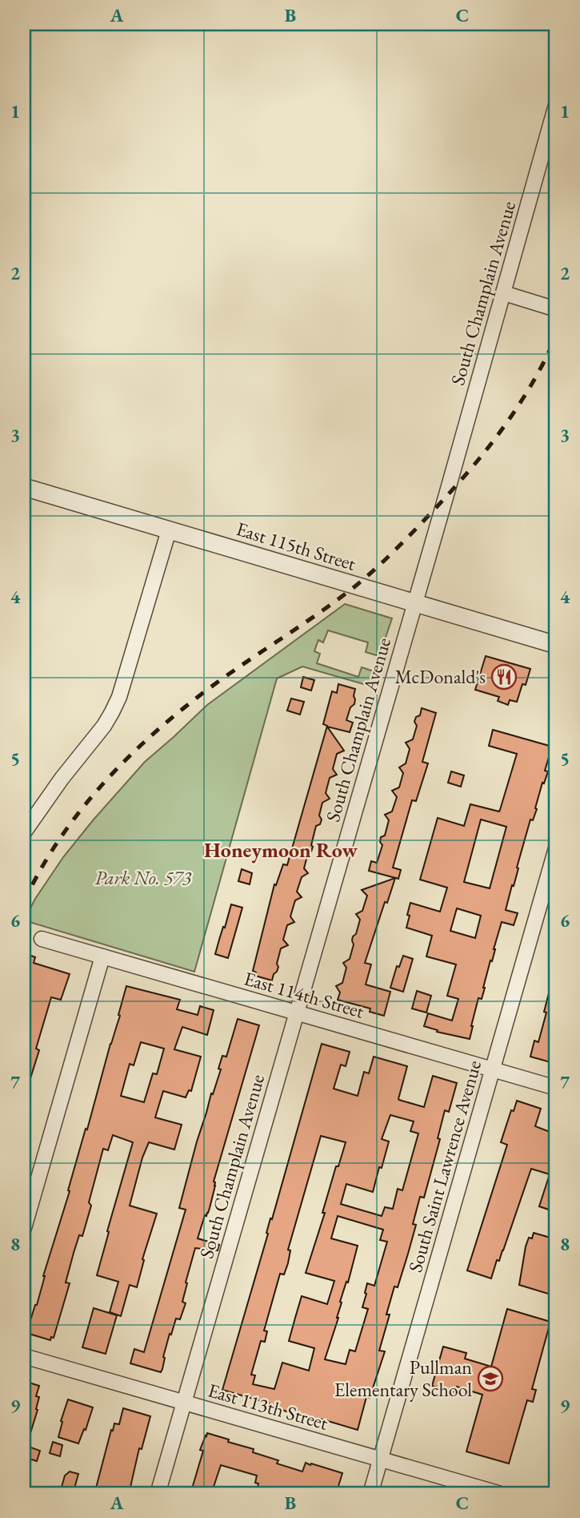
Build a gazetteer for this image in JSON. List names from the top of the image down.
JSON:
{
  "streets": {
    "street": [
      "South Champlain Avenue",
      "East 115th Street",
      "East 114th Street",
      "South Saint Lawrence Avenue",
      "East 113th Street"
    ]
  },
  "crossings": [
    ["South Champlain Avenue", "East 115th Street"],
    ["South Champlain Avenue", "East 114th Street"],
    ["South Champlain Avenue", "East 113th Street"],
    ["East 114th Street", "South Saint Lawrence Avenue"],
    ["South Saint Lawrence Avenue", "East 113th Street"]
  ],
  "districts": ["Honeymoon Row"],
  "parks": ["Park No. 573"],
  "places": {
    "restaurant": ["McDonald's"],
    "school or university": ["Pullman Elementary School"]
  },
  "grid": {
    "columns": ["A", "B", "C"],
    "rows": [
      "1",
      "2",
      "3",
      "4",
      "5",
      "6",
      "7",
      "8",
      "9"
    ]
  }
}
